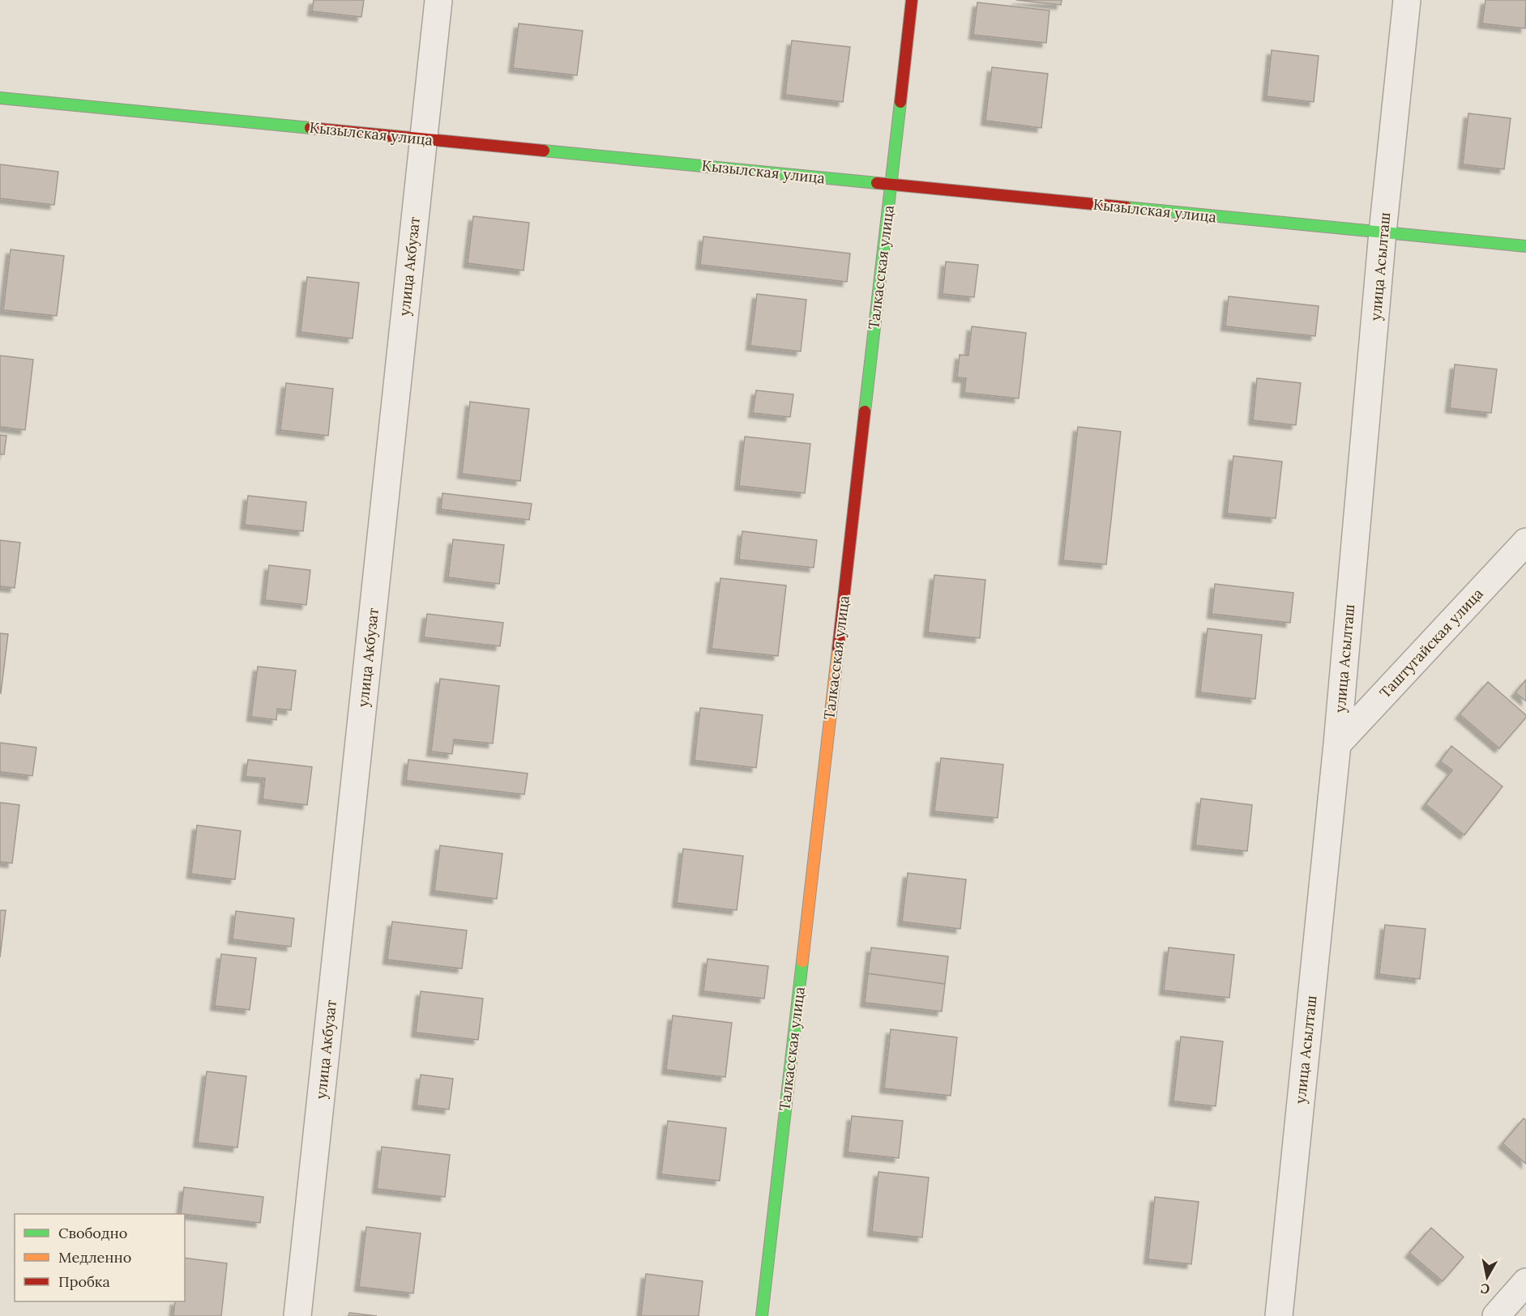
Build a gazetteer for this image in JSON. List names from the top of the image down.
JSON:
{
  "streets": {
    "street": [
      "Кызылская улица",
      "улица Акбузат",
      "улица Асылташ",
      "Талкасская улица",
      "Таштугайская улица"
    ]
  },
  "crossings": [
    ["Кызылская улица", "улица Акбузат"],
    ["Кызылская улица", "улица Асылташ"],
    ["Кызылская улица", "Талкасская улица"],
    ["улица Асылташ", "Таштугайская улица"]
  ],
  "legend": ["Свободно", "Медленно", "Пробка"],
  "north": "bottom"
}
